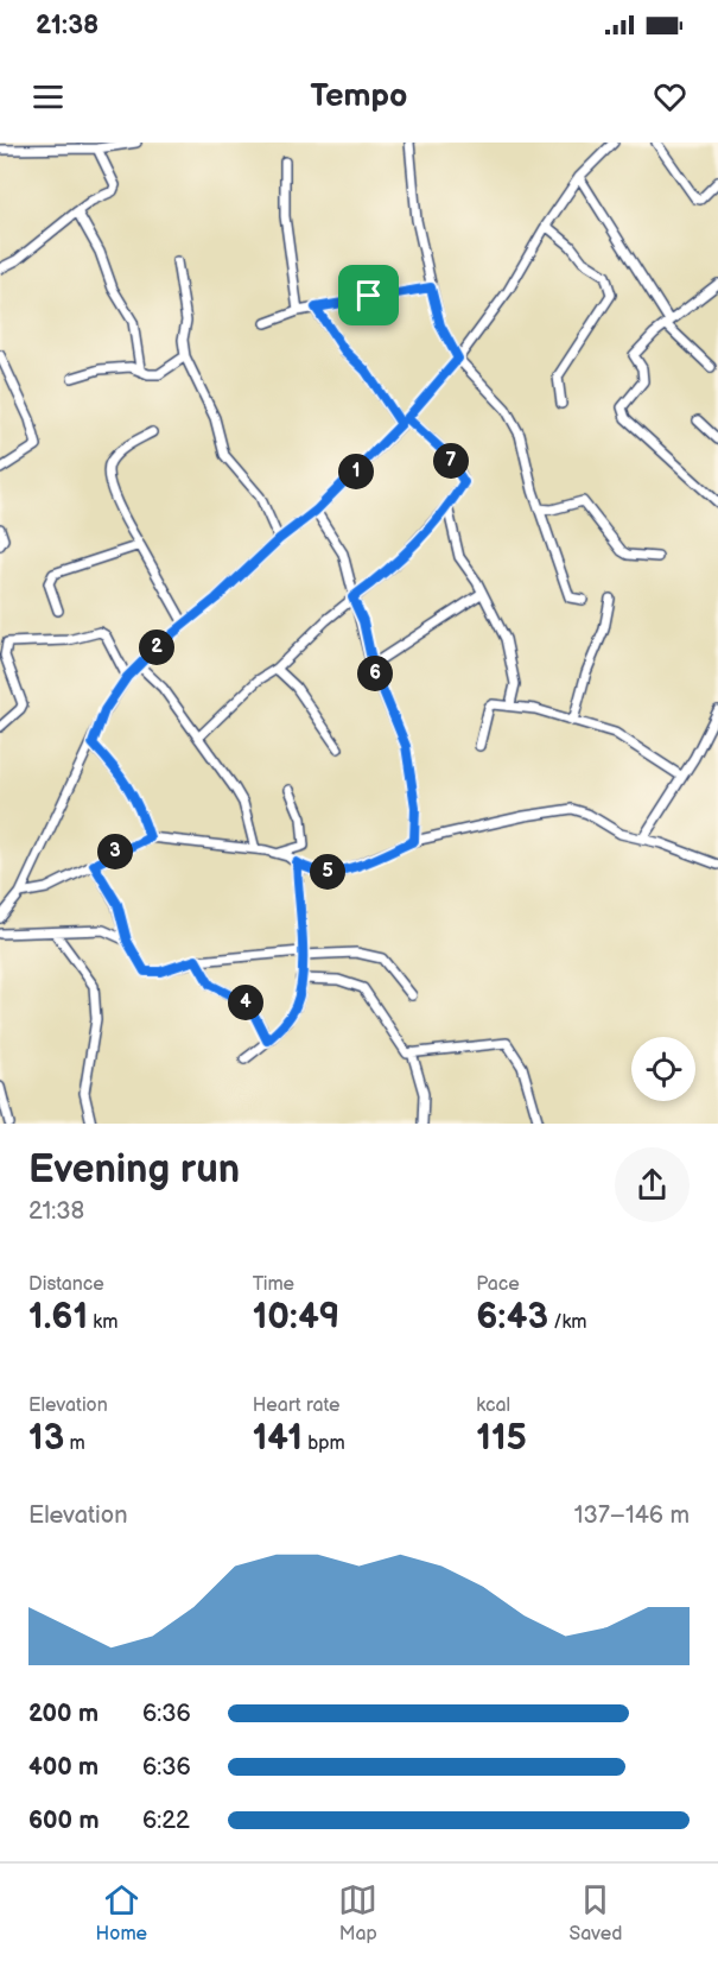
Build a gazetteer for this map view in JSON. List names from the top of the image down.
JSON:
{
  "page": {
    "status": "21:38",
    "header": "Tempo",
    "pins": [
      "7",
      "1",
      "2",
      "6",
      "3",
      "5",
      "4"
    ],
    "heading": ["Evening run", "21:38"],
    "stats": [
      ["Distance", "1.61 km"],
      ["Time", "10:49"],
      ["Pace", "6:43 /km"],
      ["Elevation", "13 m"],
      ["Heart rate", "141 bpm"],
      ["kcal", "115"]
    ],
    "chart": ["Elevation", "137–146 m"],
    "list": [
      {
        "name": "200 m",
        "note": "6:36"
      },
      {
        "name": "400 m",
        "note": "6:36"
      },
      {
        "name": "600 m",
        "note": "6:22"
      }
    ],
    "tabs": ["Home", "Map", "Saved"]
  }
}
